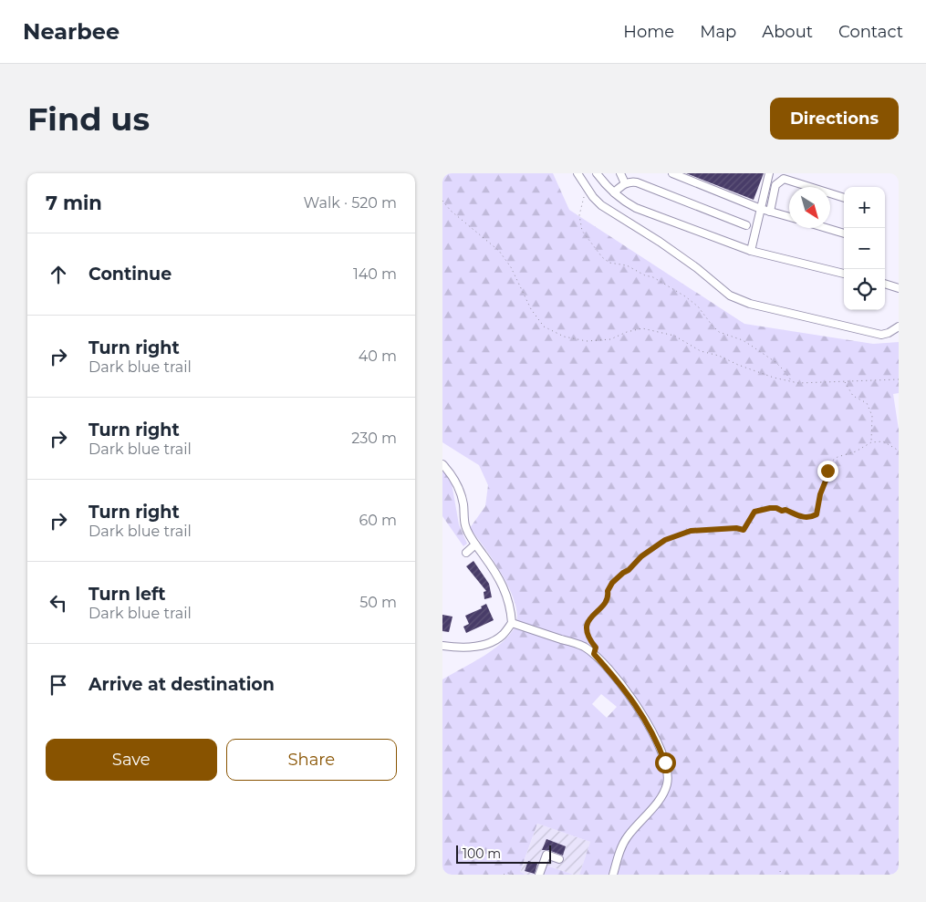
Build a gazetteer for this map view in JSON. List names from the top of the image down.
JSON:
{
  "scale_bar": "100 m",
  "north": "bottom right",
  "page": {
    "header": "Nearbee",
    "nav": [
      "Home",
      "Map",
      "About",
      "Contact"
    ],
    "buttons": [
      "Directions",
      ["Save", "Share"]
    ],
    "title": "Find us",
    "heading": ["7 min", "Walk · 520 m"],
    "map_buttons": ["+", "−"],
    "list": [
      ["Continue", "140 m"],
      ["Turn right", "Dark blue trail", "40 m"],
      ["Turn right", "Dark blue trail", "230 m"],
      ["Turn right", "Dark blue trail", "60 m"],
      ["Turn left", "Dark blue trail", "50 m"],
      "Arrive at destination"
    ],
    "scale": "100 m"
  }
}
